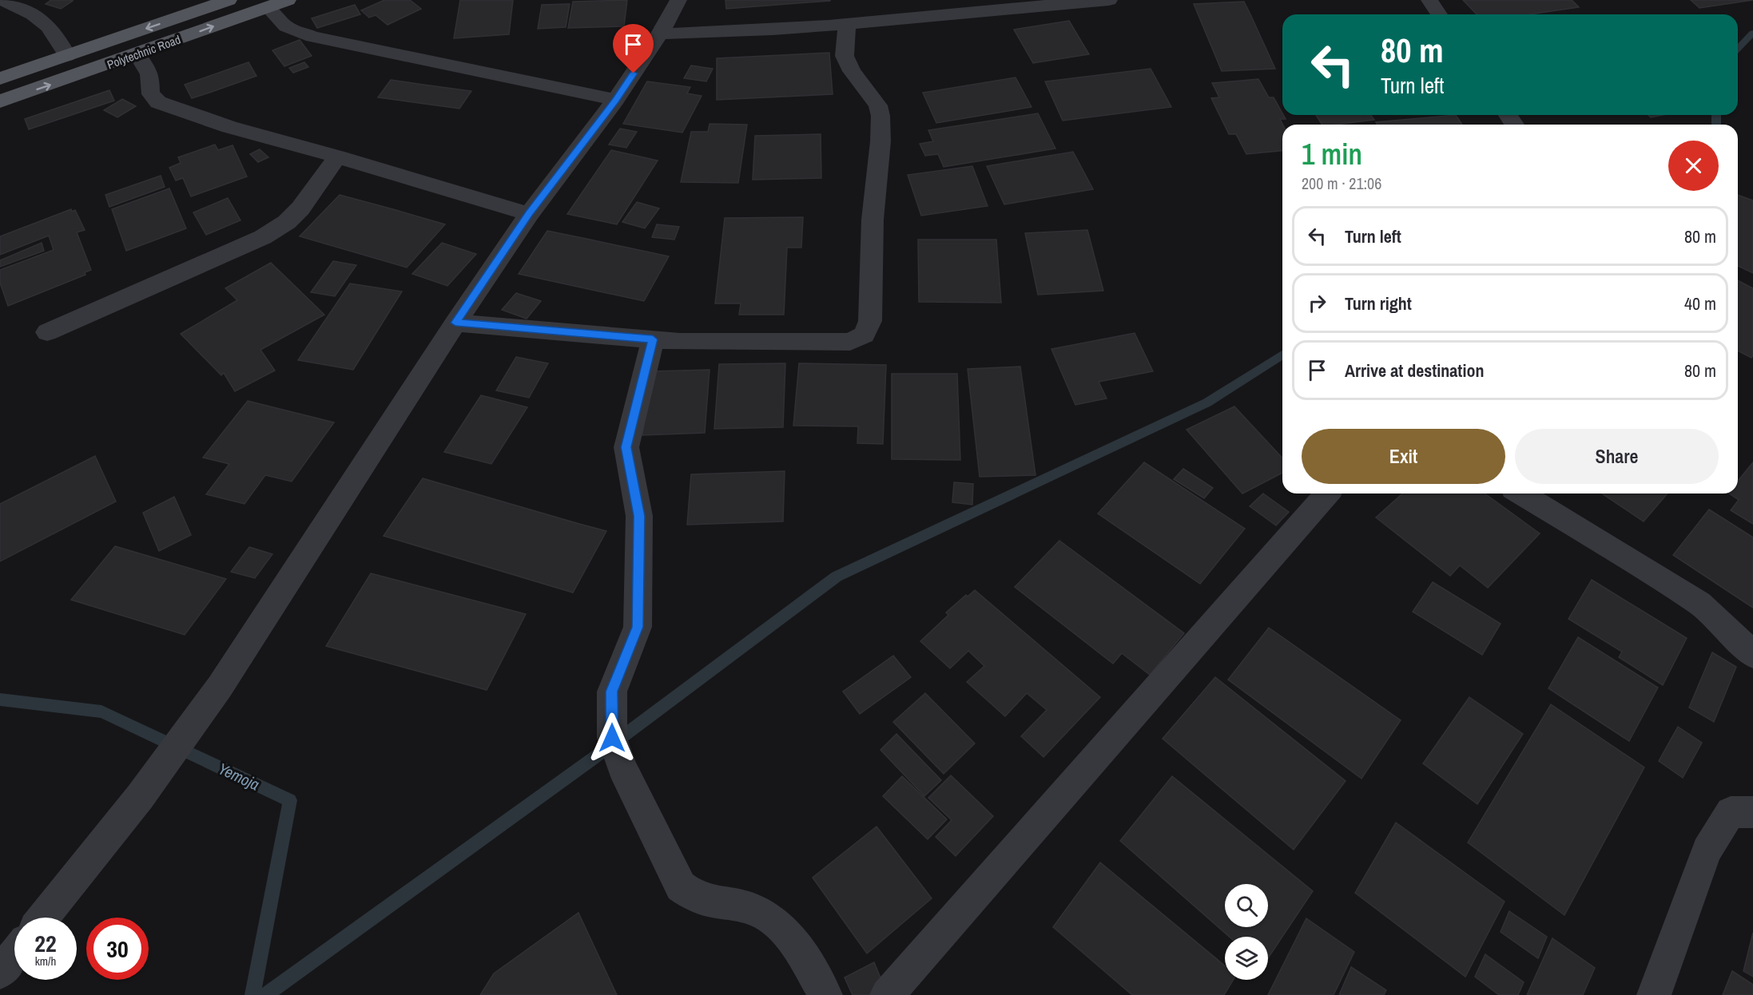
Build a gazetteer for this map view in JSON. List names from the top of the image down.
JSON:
{
  "streets": {
    "main road": ["Polytechnic Road"]
  },
  "water": ["Yemoja"],
  "page": {
    "turn": ["80 m", "Turn left"],
    "heading": ["1 min", "200 m · 21:06"],
    "list": [
      {
        "name": "Turn left",
        "value": "80 m"
      },
      {
        "name": "Turn right",
        "value": "40 m"
      },
      {
        "name": "Arrive at destination",
        "value": "80 m"
      }
    ],
    "buttons": ["Exit", "Share"],
    "speed": "22 km/h",
    "limit": "30"
  }
}
